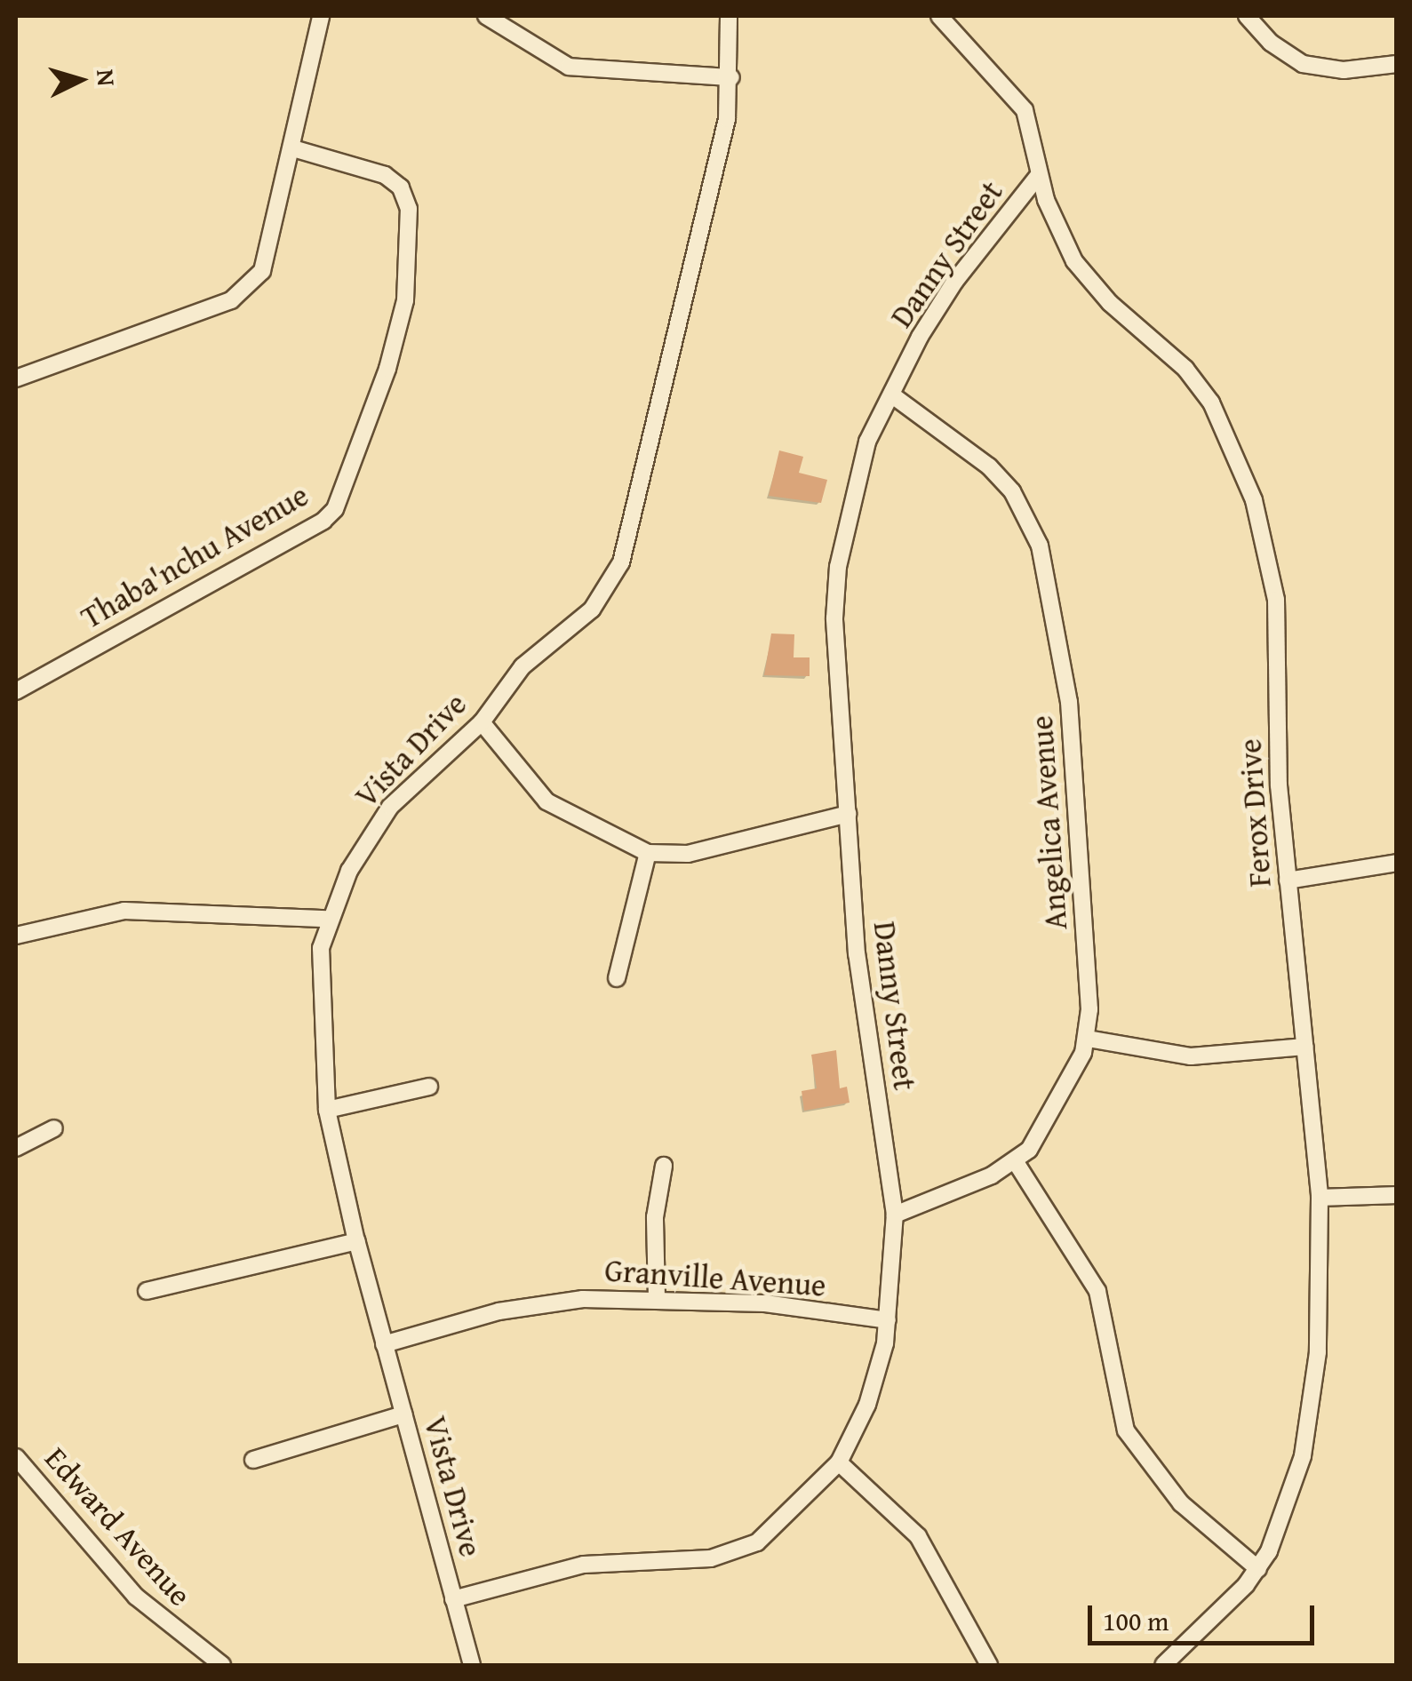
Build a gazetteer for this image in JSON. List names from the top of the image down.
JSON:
{
  "streets": {
    "street": [
      "Danny Street",
      "Thaba'nchu Avenue",
      "Vista Drive",
      "Ferox Drive",
      "Angelica Avenue",
      "Granville Avenue",
      "Edward Avenue"
    ]
  },
  "crossings": [
    ["Danny Street", "Vista Drive"],
    ["Danny Street", "Ferox Drive"],
    ["Danny Street", "Angelica Avenue"],
    ["Danny Street", "Granville Avenue"],
    ["Vista Drive", "Granville Avenue"]
  ],
  "scale_bar": "100 m",
  "north": "right"
}
